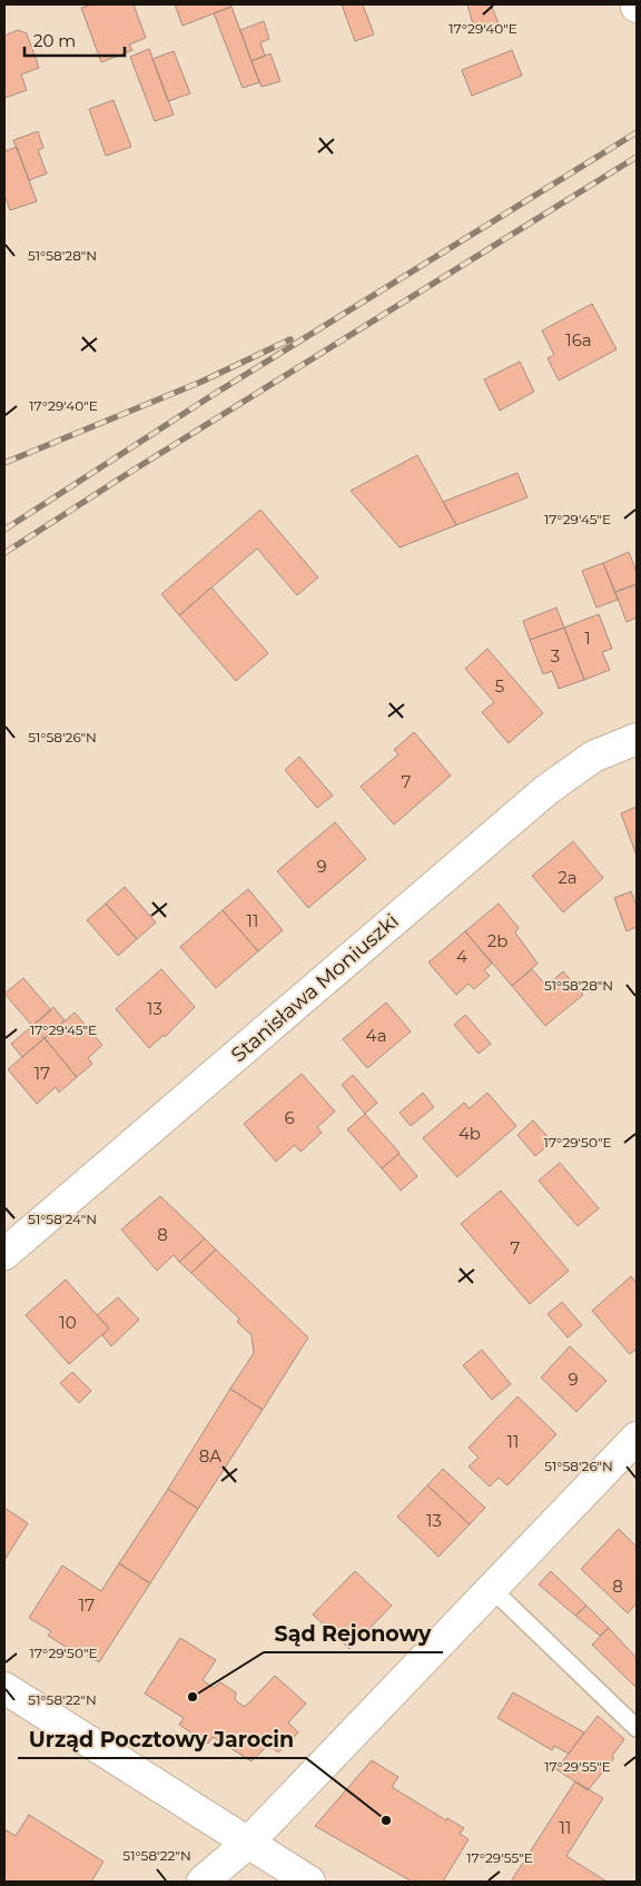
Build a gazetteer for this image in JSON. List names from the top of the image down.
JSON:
{
  "streets": {
    "street": ["Stanisława Moniuszki"]
  },
  "places": ["Sąd Rejonowy", "Urząd Pocztowy Jarocin"],
  "house_numbers": [
    "16a",
    "1",
    "3",
    "5",
    "7",
    "9",
    "2a",
    "11",
    "2b",
    "4",
    "13",
    "4a",
    "17",
    "6",
    "4b",
    "8",
    "7",
    "10",
    "9",
    "11",
    "8A",
    "13",
    "8",
    "17",
    "11"
  ],
  "scale_bar": "20 m",
  "coordinates": [
    "17°29'40\"E",
    "51°58'28\"N",
    "17°29'45\"E",
    "51°58'26\"N",
    "17°29'50\"E",
    "51°58'24\"N",
    "51°58'22\"N",
    "17°29'55\"E"
  ]
}
